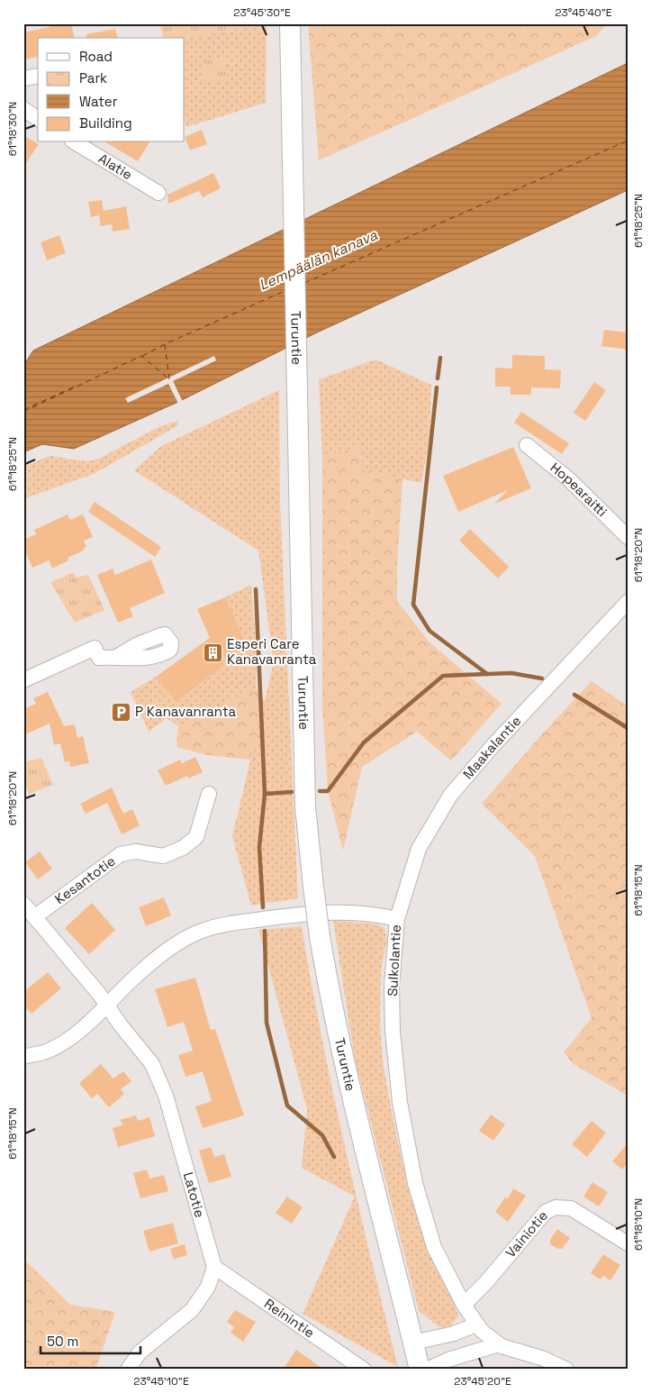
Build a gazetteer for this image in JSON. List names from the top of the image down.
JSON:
{
  "streets": {
    "main road": ["Turuntie"],
    "street": [
      "Alatie",
      "Hopearaitti",
      "Maakalantie",
      "Kesantotie",
      "Sulkolantie",
      "Latotie",
      "Vainiotie",
      "Reinintie"
    ]
  },
  "crossings": [
    ["Maakalantie", "Sulkolantie"],
    ["Kesantotie", "Latotie"],
    ["Sulkolantie", "Latotie"],
    ["Sulkolantie", "Vainiotie"],
    ["Latotie", "Reinintie"]
  ],
  "water": ["Lempäälän kanava"],
  "places": {
    "building": ["Esperi Care Kanavanranta"],
    "parking": ["P Kanavanranta"]
  },
  "legend": [
    "Road",
    "Park",
    "Water",
    "Building"
  ],
  "scale_bar": "50 m",
  "coordinates": [
    "23°45'30\"E",
    "23°45'40\"E",
    "61°18'30\"N",
    "61°18'25\"N",
    "61°18'20\"N",
    "61°18'15\"N",
    "61°18'10\"N",
    "23°45'10\"E",
    "23°45'20\"E"
  ]
}
